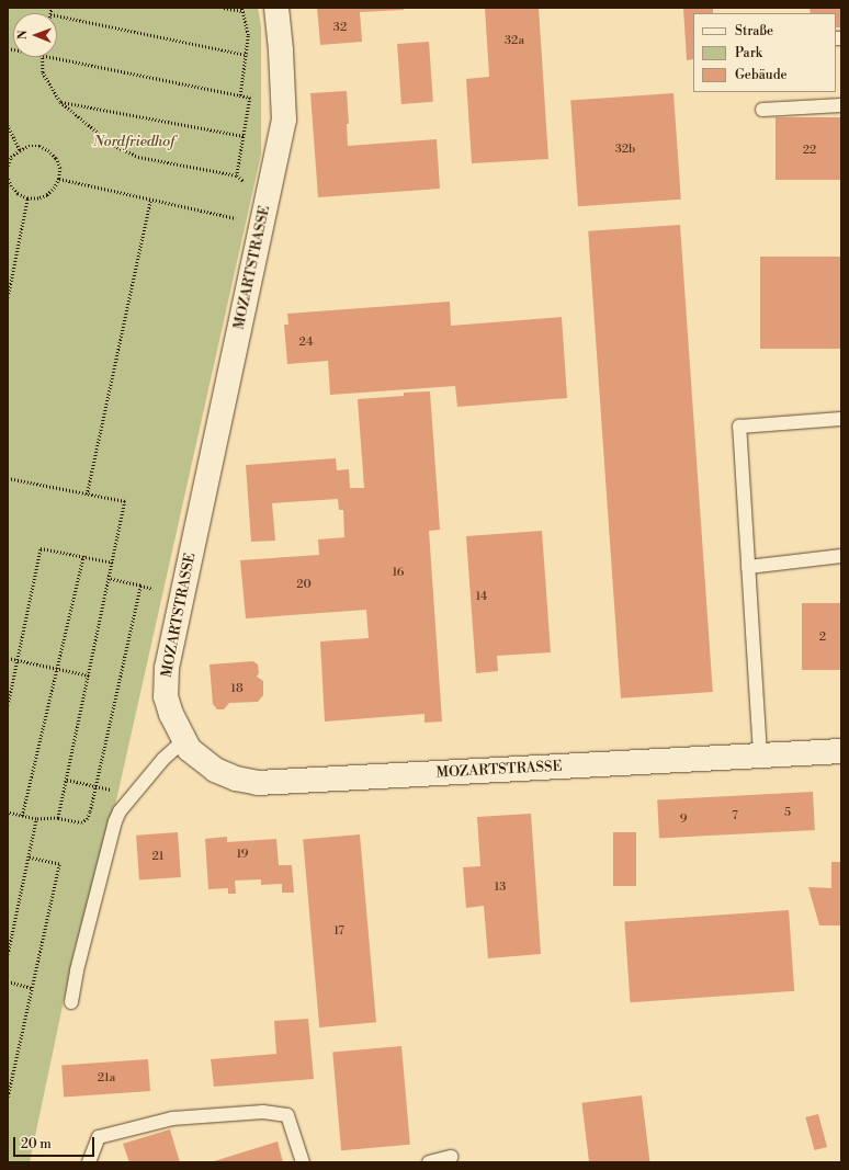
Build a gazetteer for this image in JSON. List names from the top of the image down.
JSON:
{
  "streets": {
    "street": ["MOZARTSTRASSE"]
  },
  "parks": ["Nordfriedhof"],
  "house_numbers": [
    "32",
    "32a",
    "32b",
    "22",
    "24",
    "16",
    "20",
    "14",
    "2",
    "18",
    "5",
    "7",
    "9",
    "19",
    "21",
    "13",
    "17",
    "21a"
  ],
  "legend": ["Straße", "Park", "Gebäude"],
  "scale_bar": "20 m",
  "north": "left"
}
